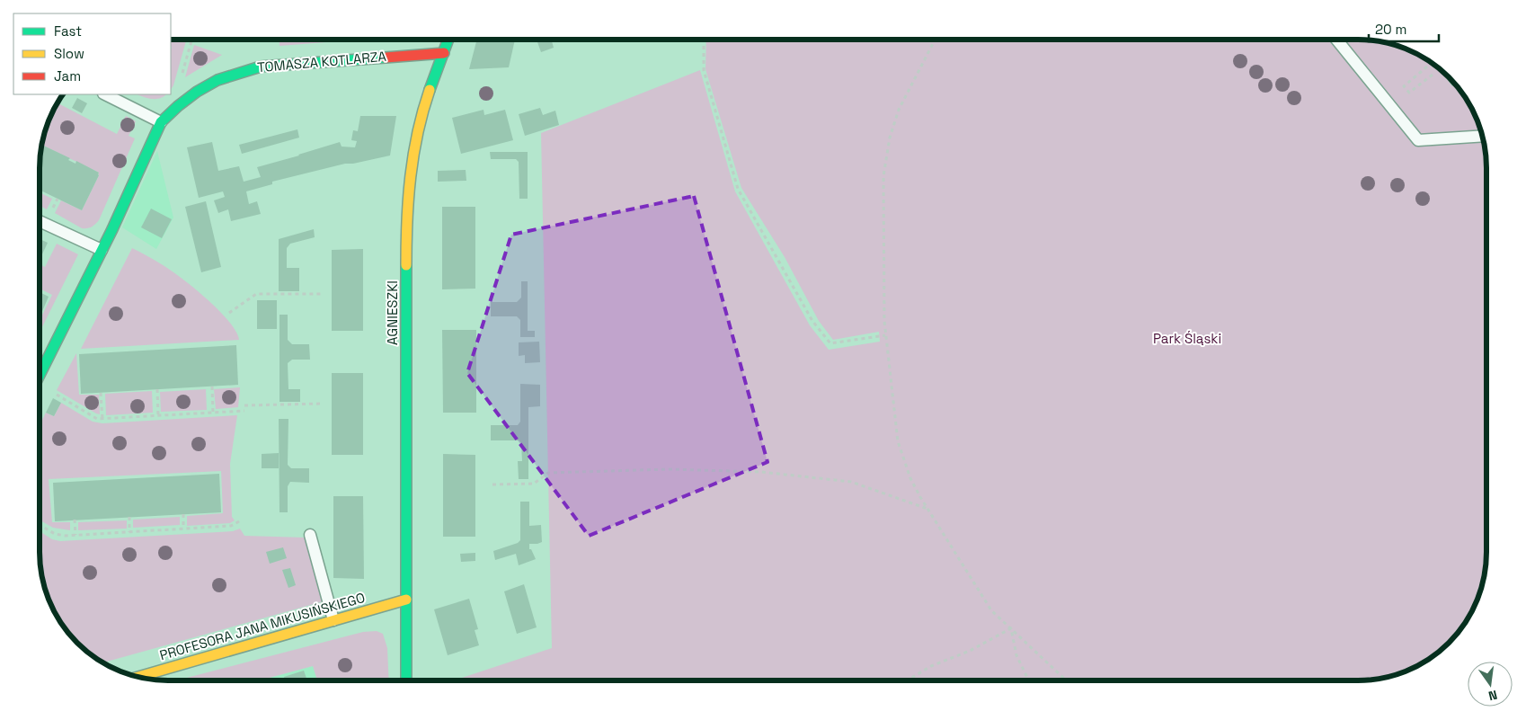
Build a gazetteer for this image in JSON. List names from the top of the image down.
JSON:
{
  "streets": {
    "street": ["TOMASZA KOTLARZA", "AGNIESZKI", "PROFESORA JANA MIKUSIŃSKIEGO"]
  },
  "crossings": [
    ["TOMASZA KOTLARZA", "AGNIESZKI"],
    ["AGNIESZKI", "PROFESORA JANA MIKUSIŃSKIEGO"]
  ],
  "parks": ["Park Śląski"],
  "legend": ["Fast", "Slow", "Jam"],
  "scale_bar": "20 m",
  "north": "bottom"
}
